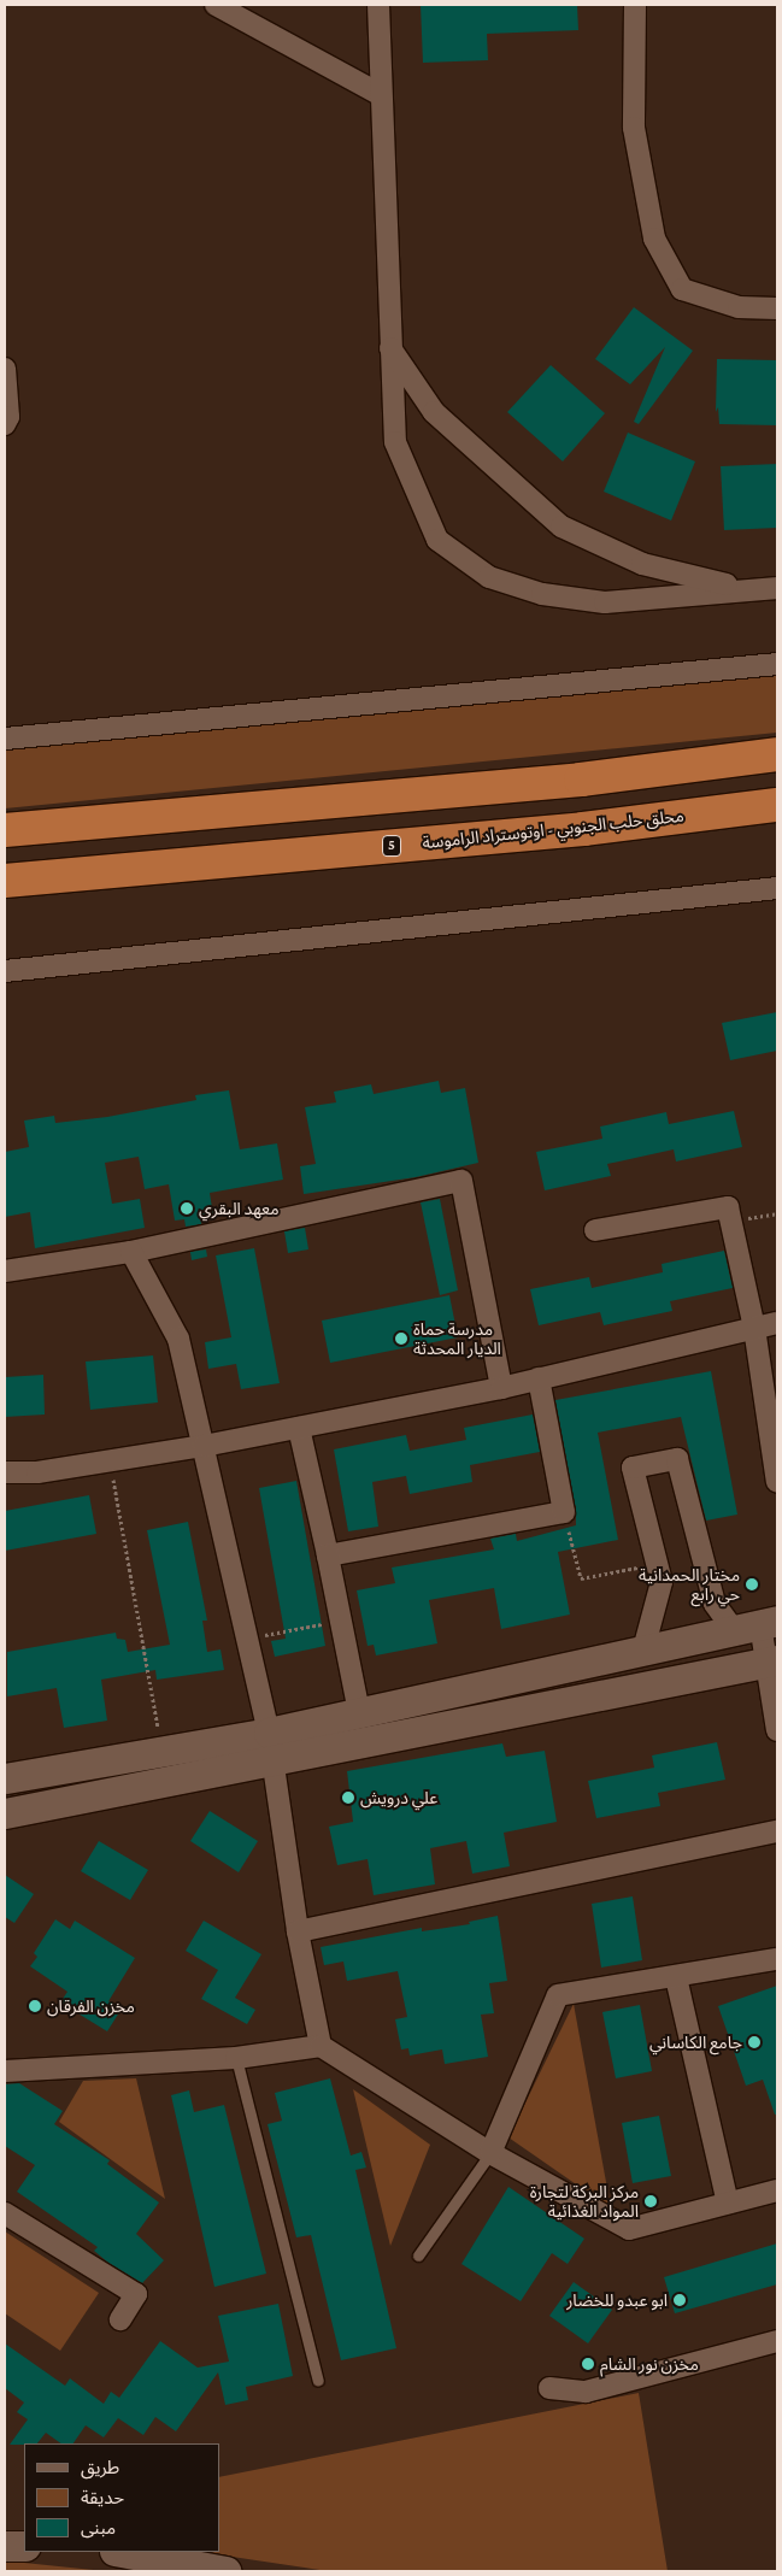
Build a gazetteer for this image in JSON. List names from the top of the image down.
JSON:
{
  "streets": {
    "highway": ["محلق حلب الجنوبي - اوتوستراد الراموسة", "5"]
  },
  "places": [
    "معهد البقري",
    "مدرسة حماة الديار المحدثة",
    "مختار الحمدانية حي رابع",
    "علي درويش",
    "مخزن الفرقان",
    "جامع الكاساني",
    "مركز البركة لتجارة المواد الغذائية",
    "ابو عبدو للخضار",
    "مخزن نور الشام"
  ],
  "legend": ["طريق", "حديقة", "مبنى"]
}
